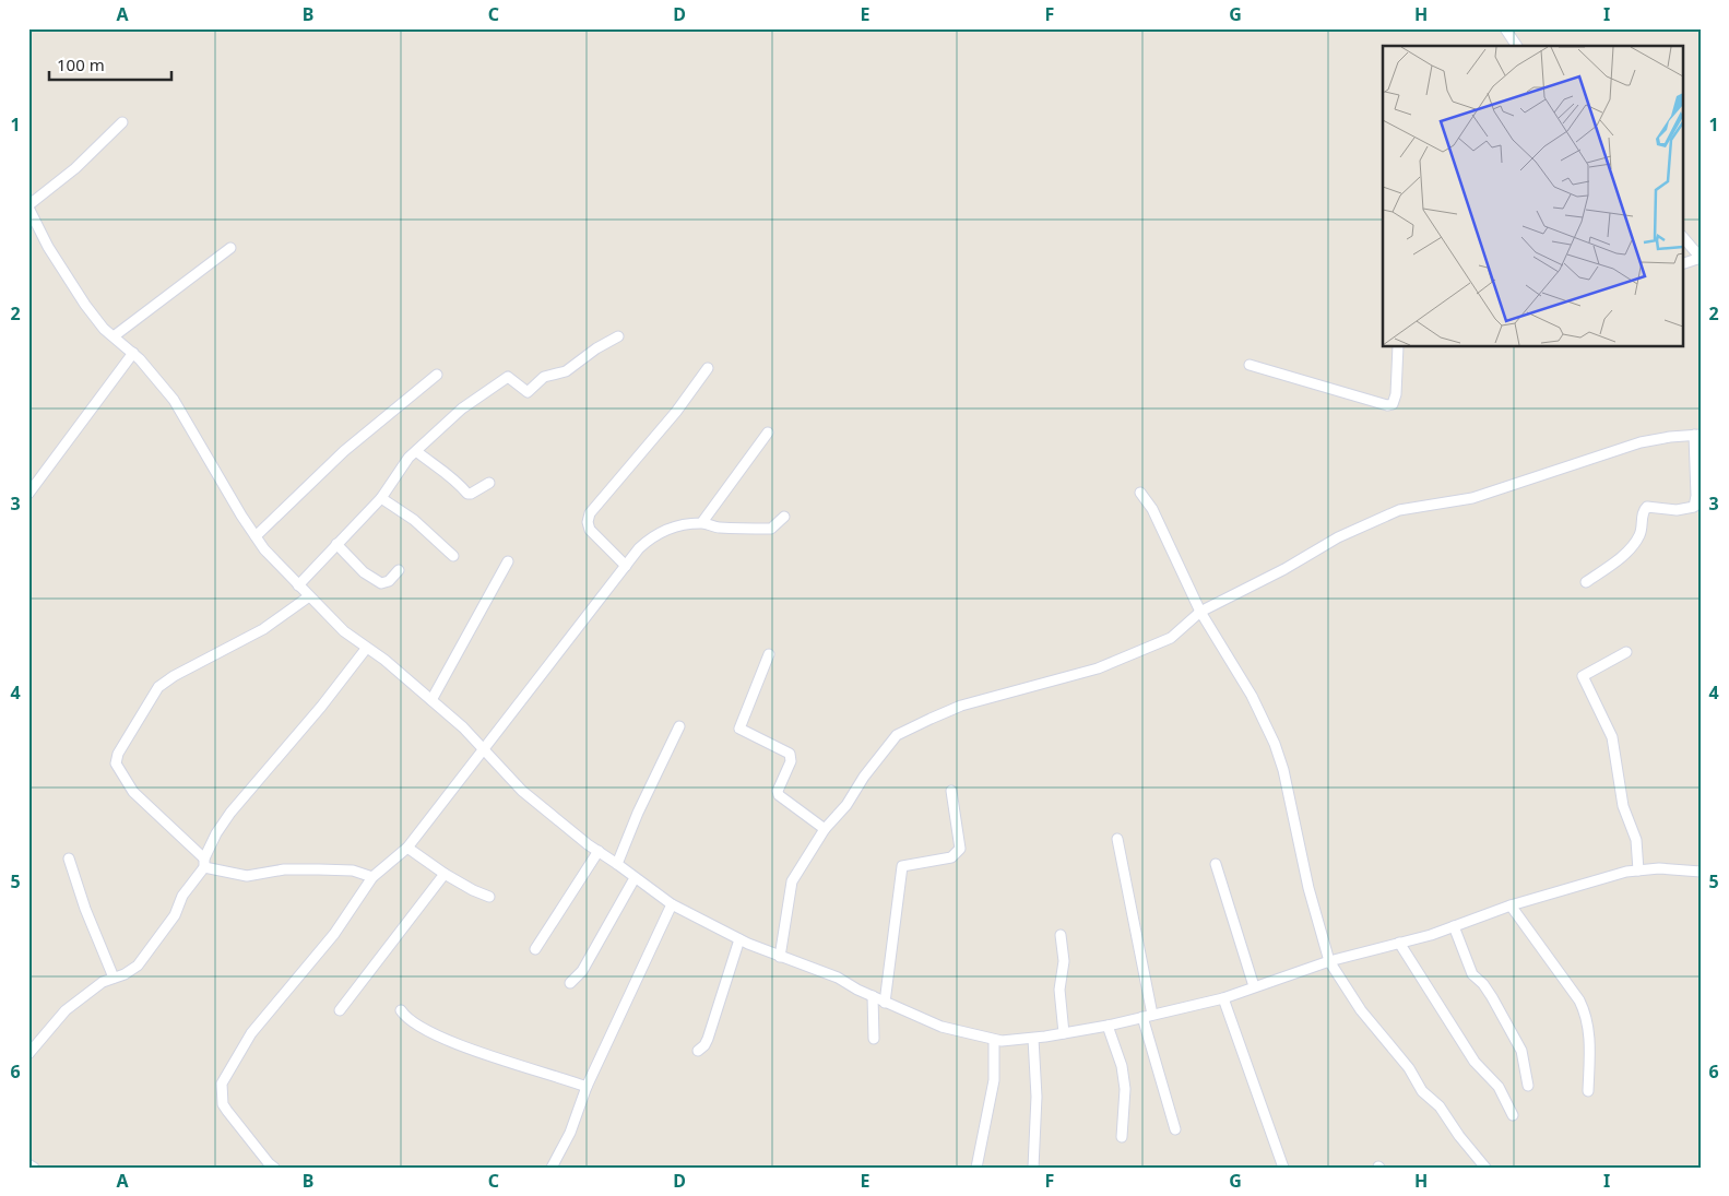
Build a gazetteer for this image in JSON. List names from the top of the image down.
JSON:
{
  "scale_bar": "100 m",
  "grid": {
    "columns": [
      "A",
      "B",
      "C",
      "D",
      "E",
      "F",
      "G",
      "H",
      "I"
    ],
    "rows": [
      "1",
      "2",
      "3",
      "4",
      "5",
      "6"
    ]
  }
}
